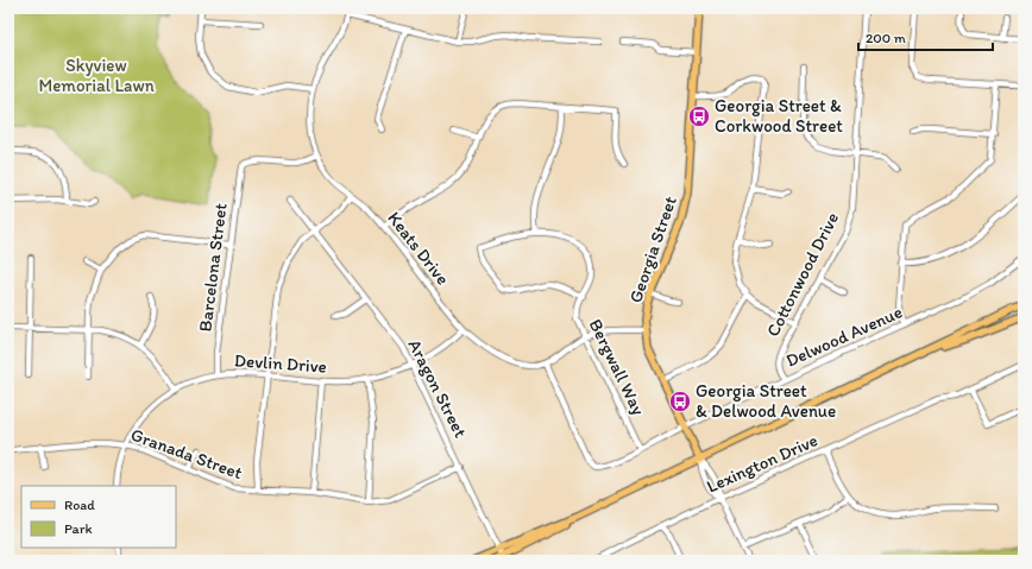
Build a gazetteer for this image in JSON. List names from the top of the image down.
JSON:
{
  "streets": {
    "main road": ["Georgia Street"],
    "street": [
      "Keats Drive",
      "Barcelona Street",
      "Cottonwood Drive",
      "Delwood Avenue",
      "Devlin Drive",
      "Bergwall Way",
      "Aragon Street",
      "Granada Street",
      "Lexington Drive"
    ]
  },
  "crossings": [
    ["Keats Drive", "Barcelona Street"],
    ["Keats Drive", "Delwood Avenue"],
    ["Keats Drive", "Devlin Drive"],
    ["Georgia Street", "Delwood Avenue"],
    ["Georgia Street", "Lexington Drive"],
    ["Barcelona Street", "Devlin Drive"],
    ["Cottonwood Drive", "Delwood Avenue"],
    ["Delwood Avenue", "Bergwall Way"],
    ["Devlin Drive", "Aragon Street"],
    ["Devlin Drive", "Granada Street"],
    ["Aragon Street", "Granada Street"]
  ],
  "parks": ["Skyview Memorial Lawn"],
  "places": {
    "bus stop": ["Georgia Street & Corkwood Street", "Georgia Street & Delwood Avenue"]
  },
  "legend": ["Road", "Park"],
  "scale_bar": "200 m"
}
